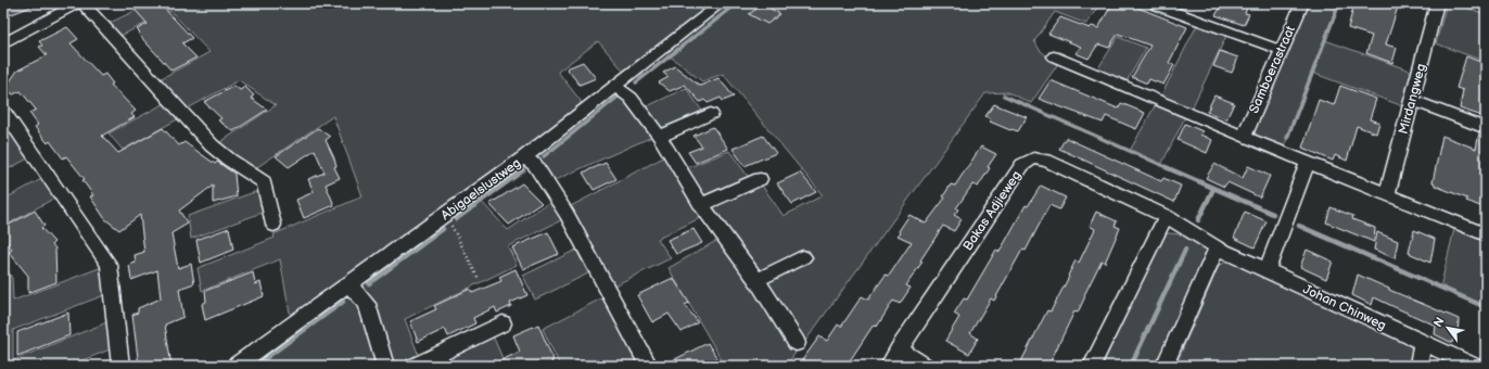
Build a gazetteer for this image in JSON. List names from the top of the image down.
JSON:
{
  "streets": {
    "street": [
      "Samboerastraat",
      "Mirdangweg",
      "Abigaelslustweg",
      "Bakas Adjieweg",
      "Johan Chinweg"
    ]
  },
  "crossings": [
    ["Bakas Adjieweg", "Johan Chinweg"]
  ],
  "north": "top left"
}
